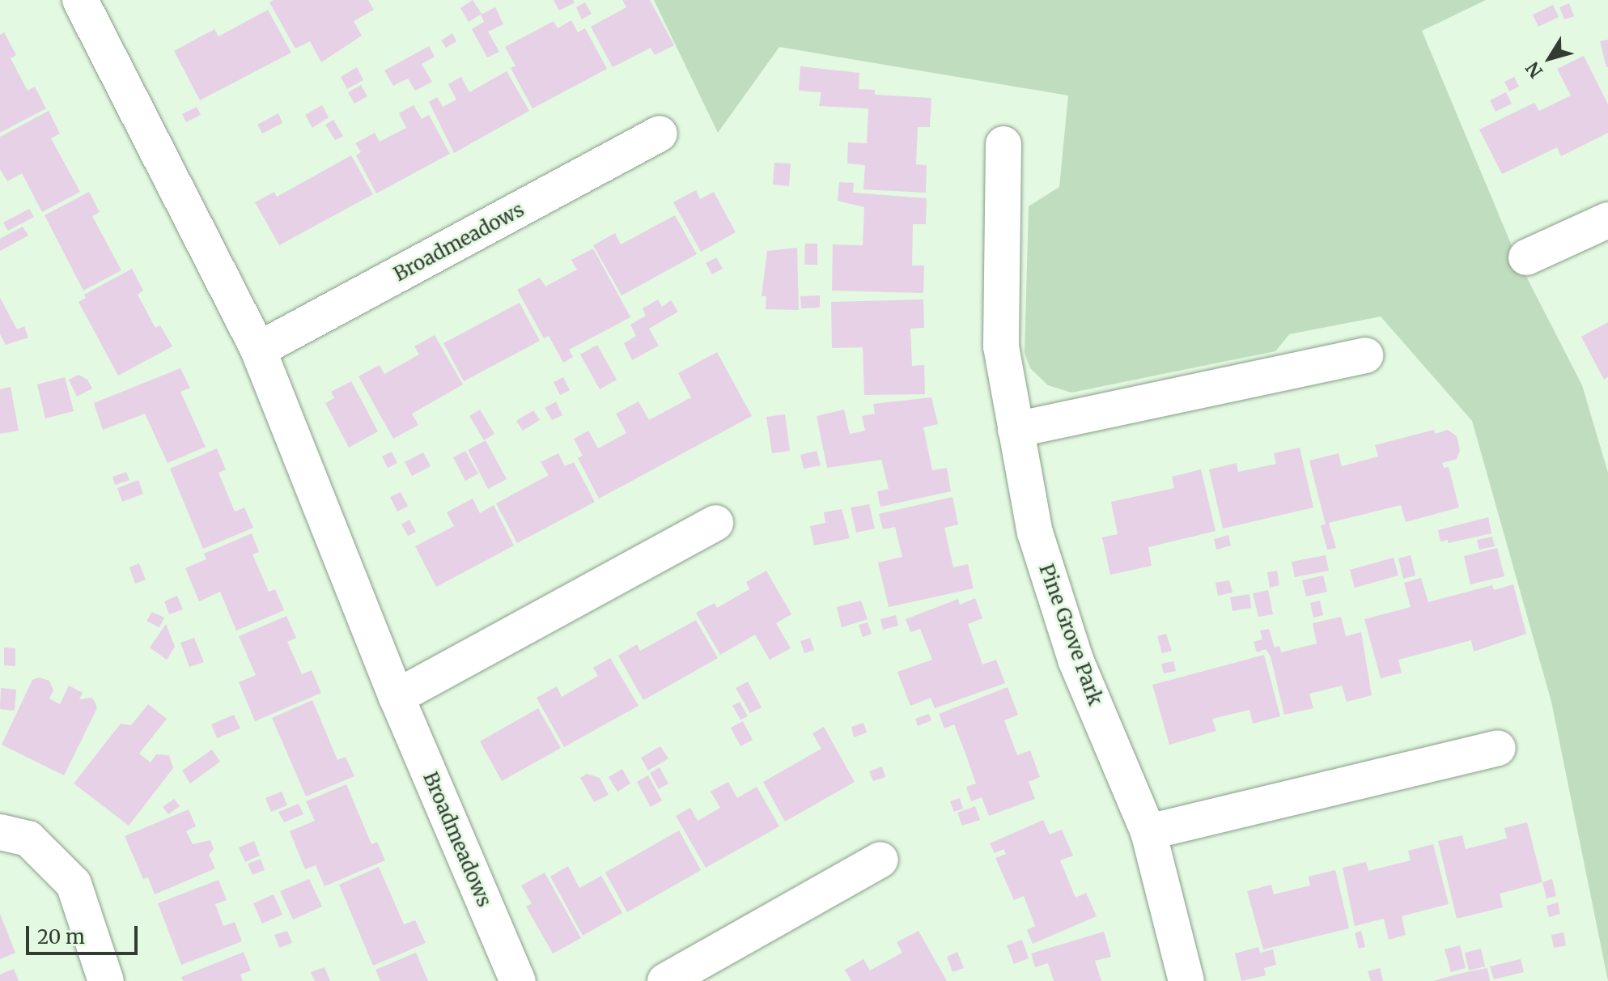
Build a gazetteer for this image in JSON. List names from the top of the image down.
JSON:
{
  "streets": {
    "street": ["Broadmeadows", "Pine Grove Park"]
  },
  "scale_bar": "20 m",
  "north": "bottom left"
}
